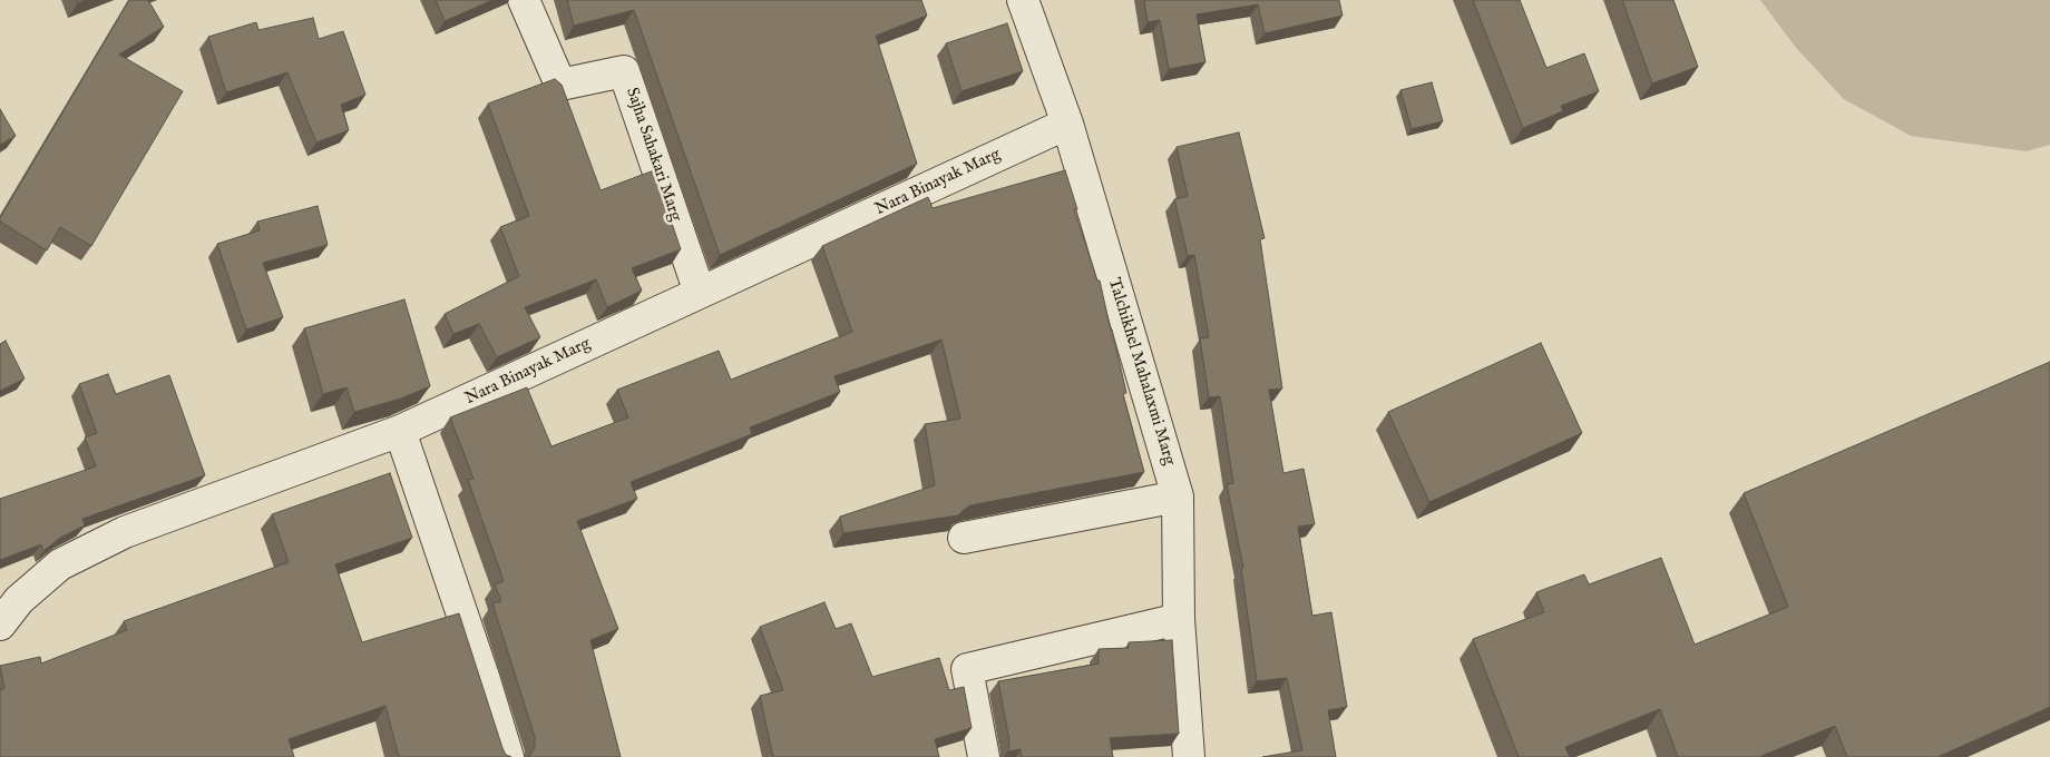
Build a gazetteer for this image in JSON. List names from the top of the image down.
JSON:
{
  "streets": {
    "street": ["Sajha Sahakari Marg", "Nara Binayak Marg", "Talchikhel Mahalaxmi Marg"]
  },
  "crossings": [
    ["Sajha Sahakari Marg", "Nara Binayak Marg"],
    ["Nara Binayak Marg", "Talchikhel Mahalaxmi Marg"]
  ]
}
